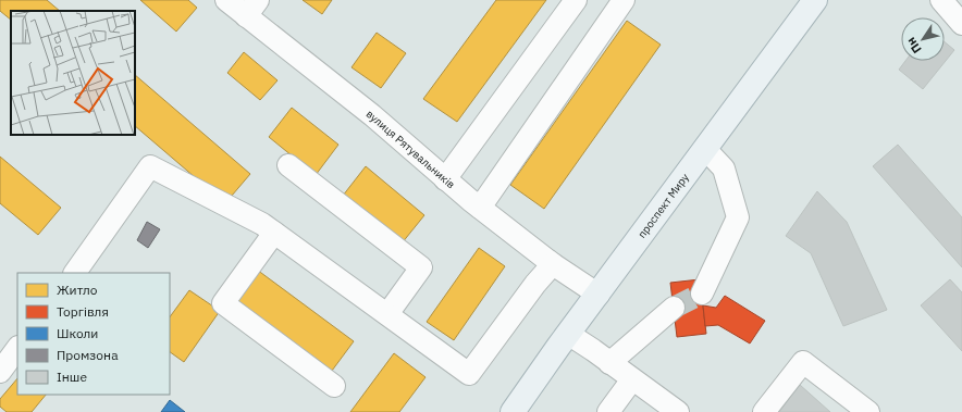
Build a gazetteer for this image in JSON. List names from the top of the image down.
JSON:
{
  "streets": {
    "main road": ["проспект Миру"],
    "street": ["вулиця Рятувальників"]
  },
  "crossings": [
    ["вулиця Рятувальників", "проспект Миру"]
  ],
  "legend": [
    "Житло",
    "Торгівля",
    "Школи",
    "Промзона",
    "Інше"
  ],
  "north": "bottom left"
}
